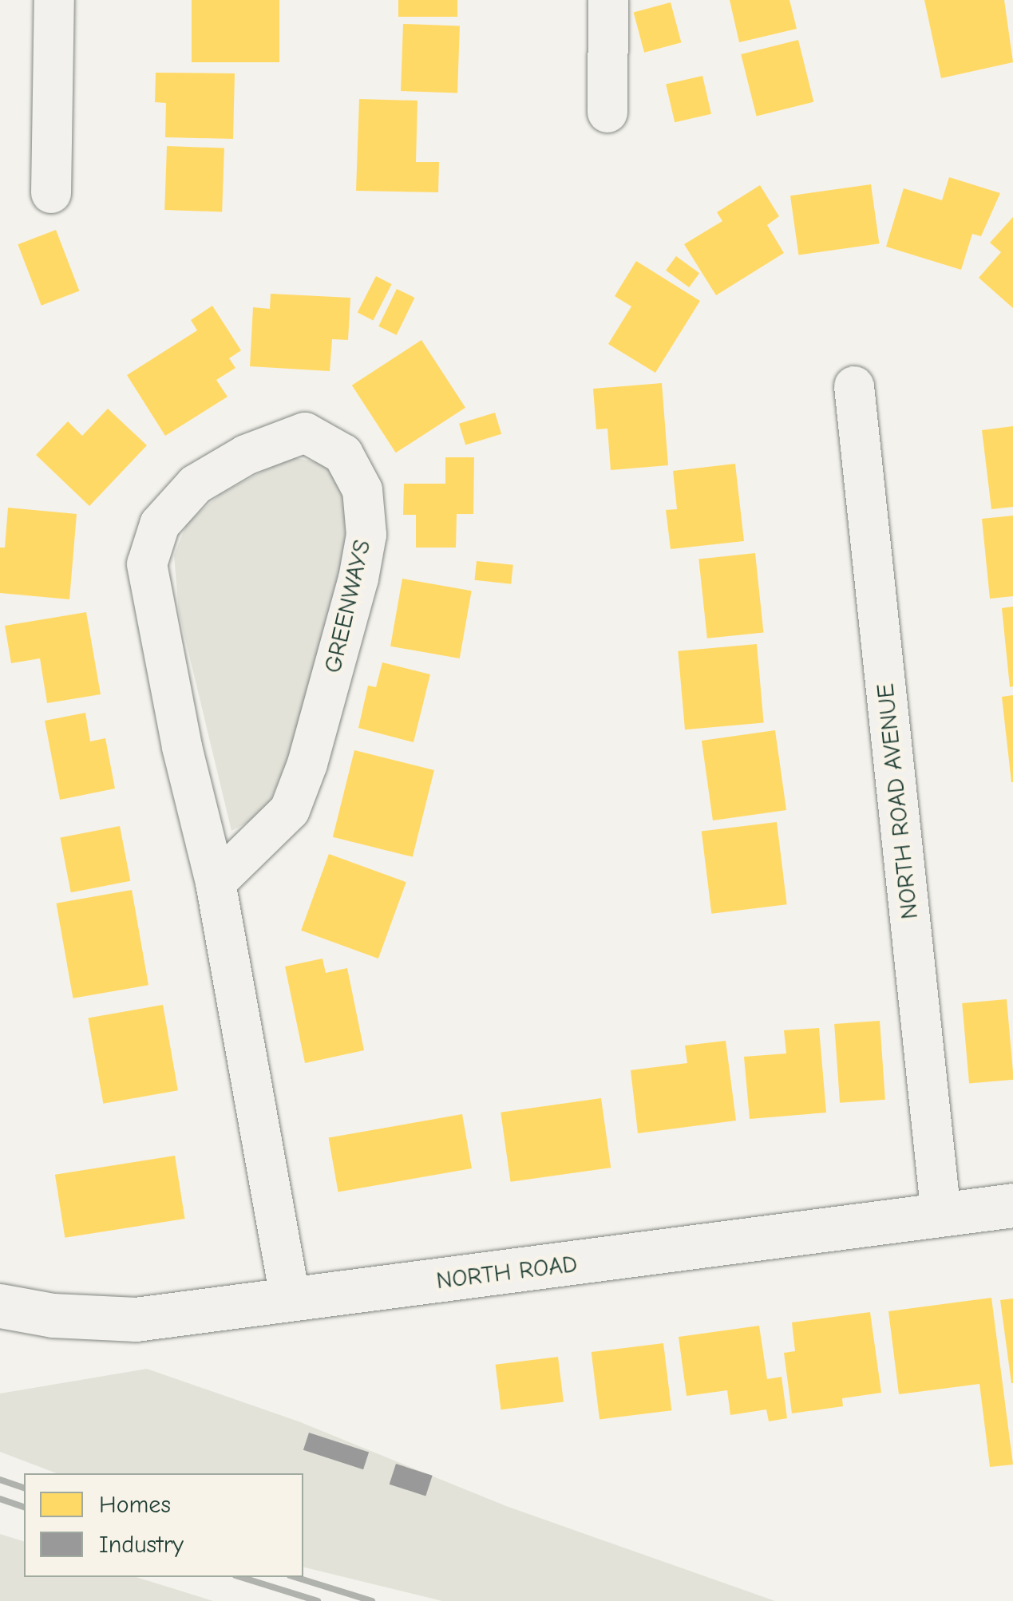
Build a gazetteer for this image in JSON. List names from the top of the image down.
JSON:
{
  "streets": {
    "main road": ["NORTH ROAD"],
    "street": ["GREENWAYS", "NORTH ROAD AVENUE"]
  },
  "crossings": [
    ["GREENWAYS", "NORTH ROAD"],
    ["NORTH ROAD AVENUE", "NORTH ROAD"]
  ],
  "legend": ["Homes", "Industry"]
}
